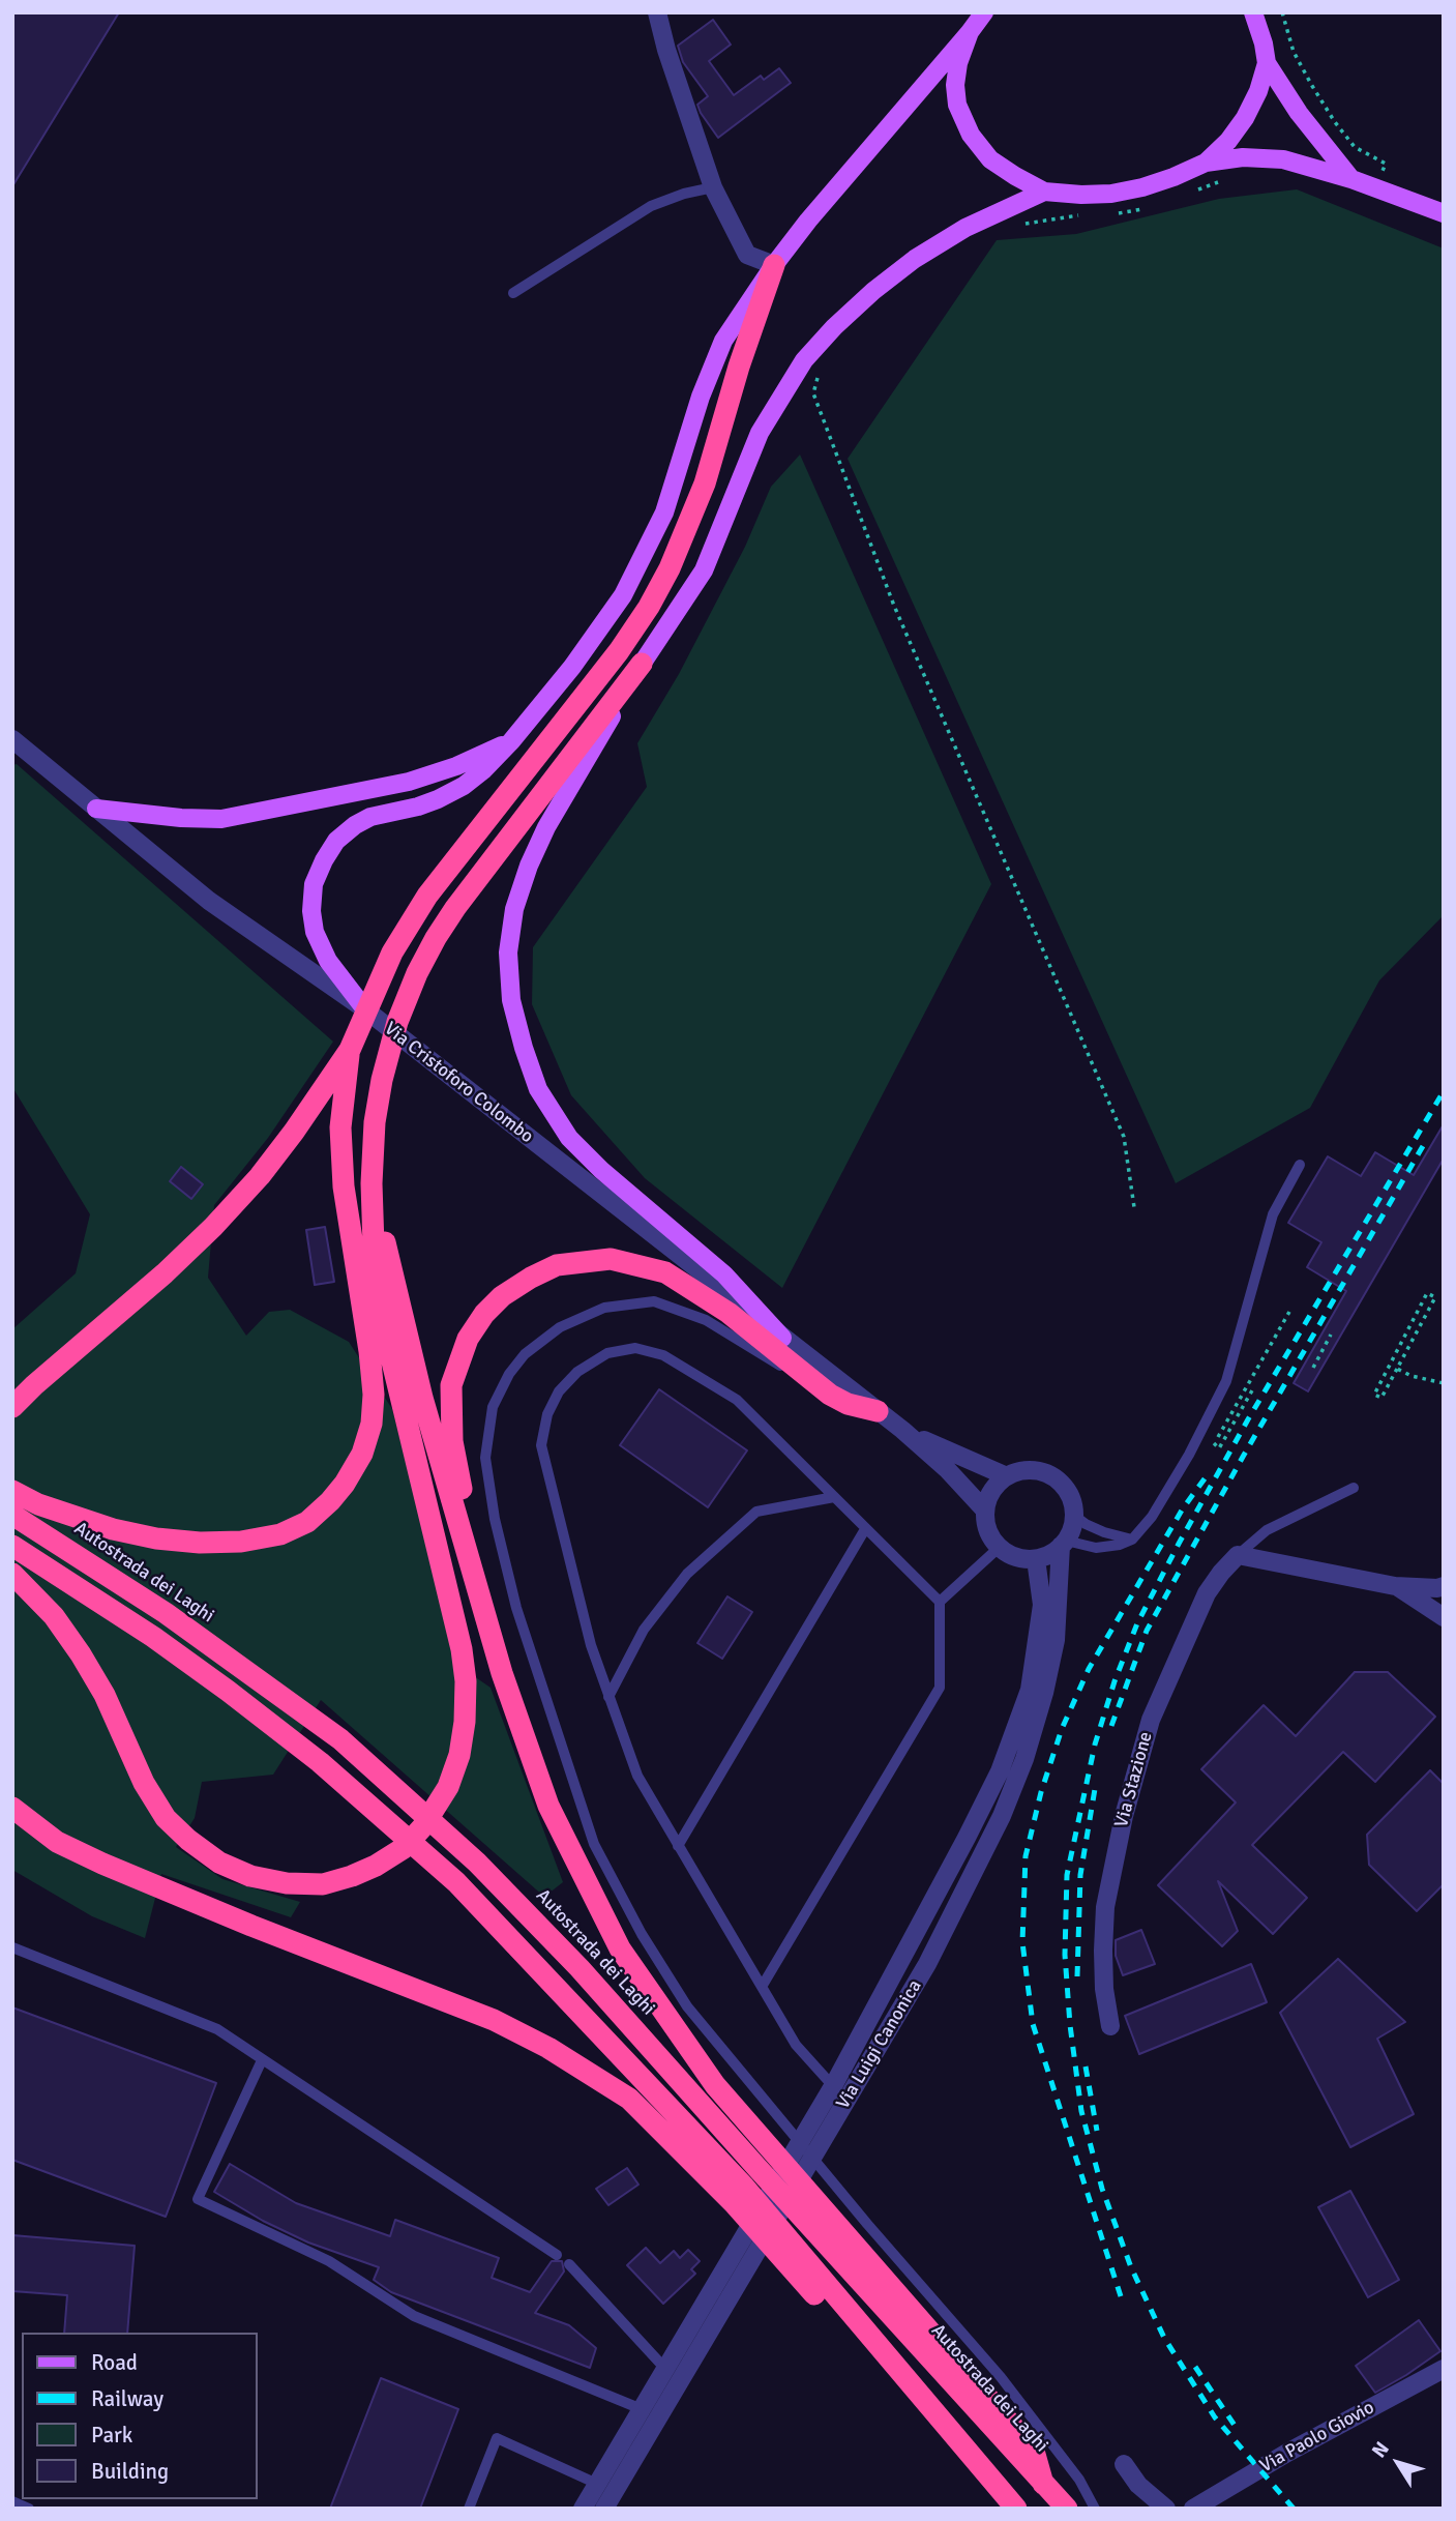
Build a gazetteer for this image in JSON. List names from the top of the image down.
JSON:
{
  "streets": {
    "highway": ["Autostrada dei Laghi"],
    "street": [
      "Via Cristoforo Colombo",
      "Via Stazione",
      "Via Luigi Canonica",
      "Via Paolo Giovio"
    ]
  },
  "crossings": [
    ["Via Cristoforo Colombo", "Via Luigi Canonica"]
  ],
  "legend": [
    "Road",
    "Railway",
    "Park",
    "Building"
  ],
  "north": "top left"
}
